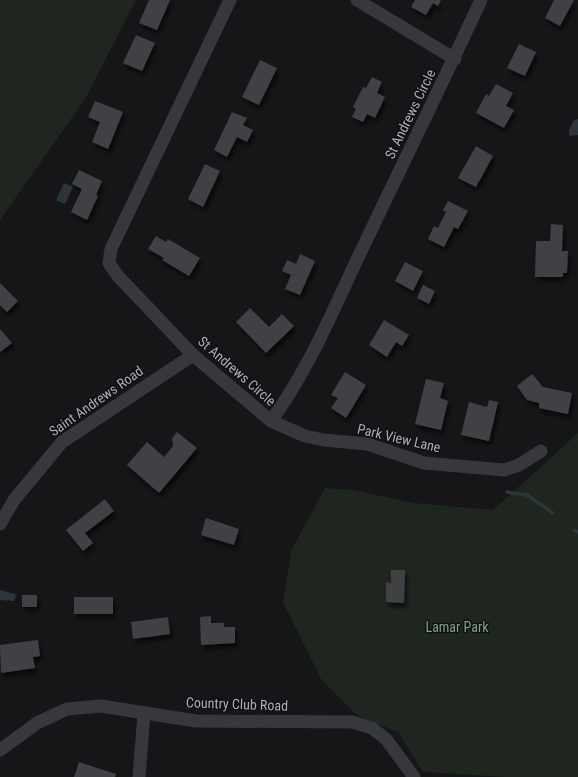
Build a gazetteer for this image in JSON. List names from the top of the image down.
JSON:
{
  "streets": {
    "street": [
      "St Andrews Circle",
      "Saint Andrews Road",
      "Park View Lane",
      "Country Club Road"
    ]
  },
  "crossings": [
    ["St Andrews Circle", "Saint Andrews Road"],
    ["St Andrews Circle", "Park View Lane"]
  ],
  "parks": ["Lamar Park"]
}
